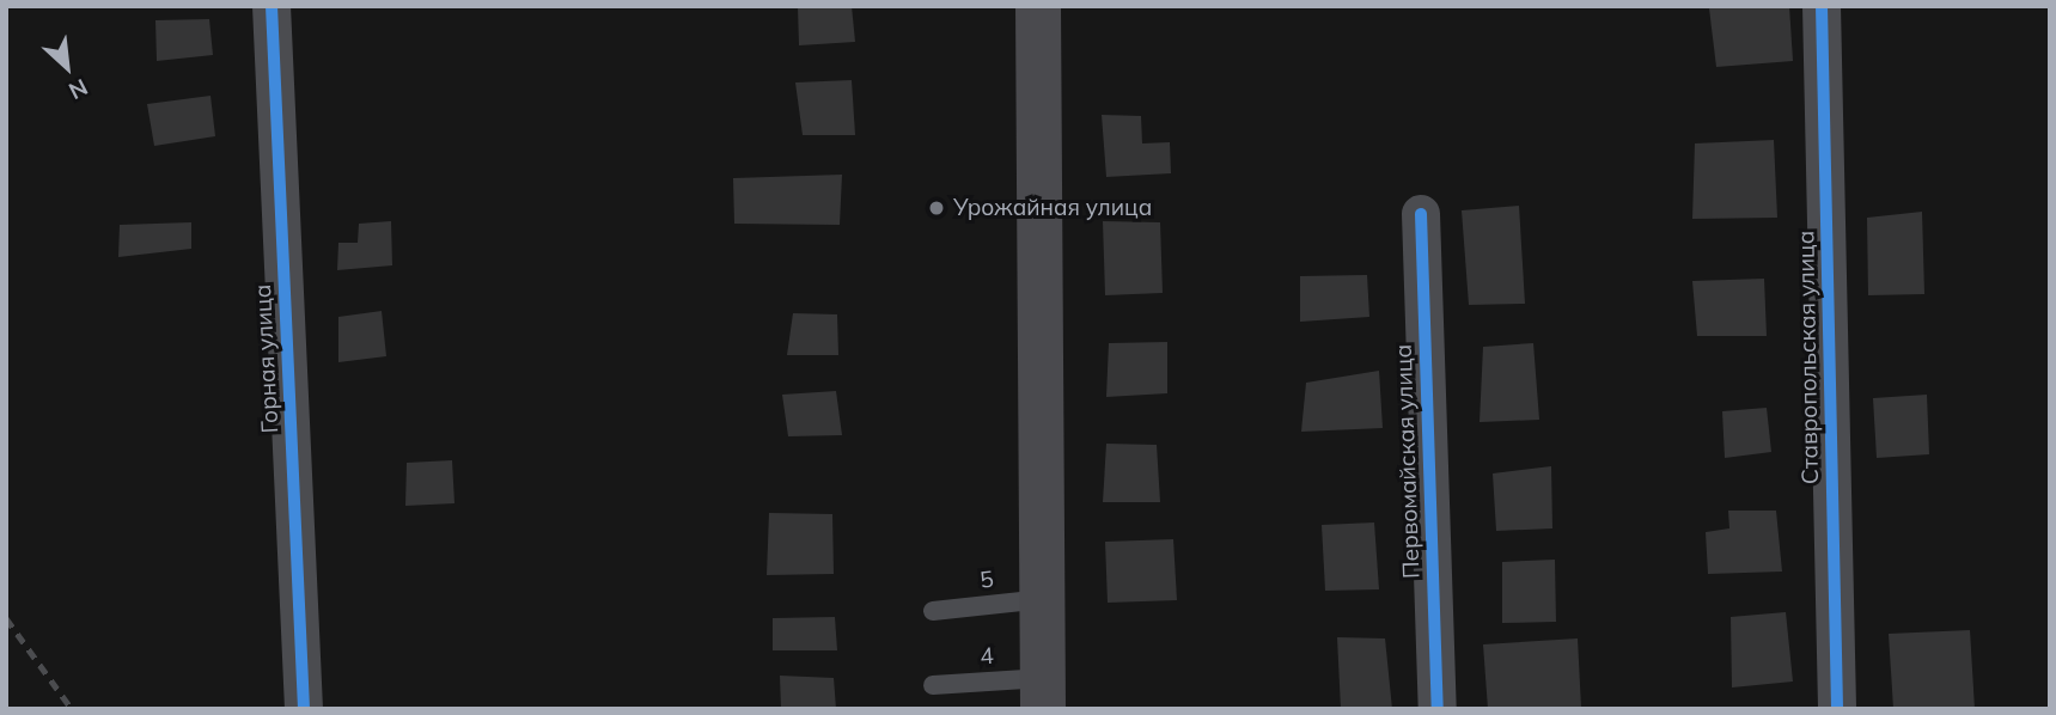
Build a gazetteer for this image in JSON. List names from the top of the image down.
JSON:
{
  "streets": {
    "street": ["Ставропольская улица", "Горная улица", "Первомайская улица"],
    "lane": ["5", "4"]
  },
  "places": ["Урожайная улица"],
  "north": "bottom right"
}
